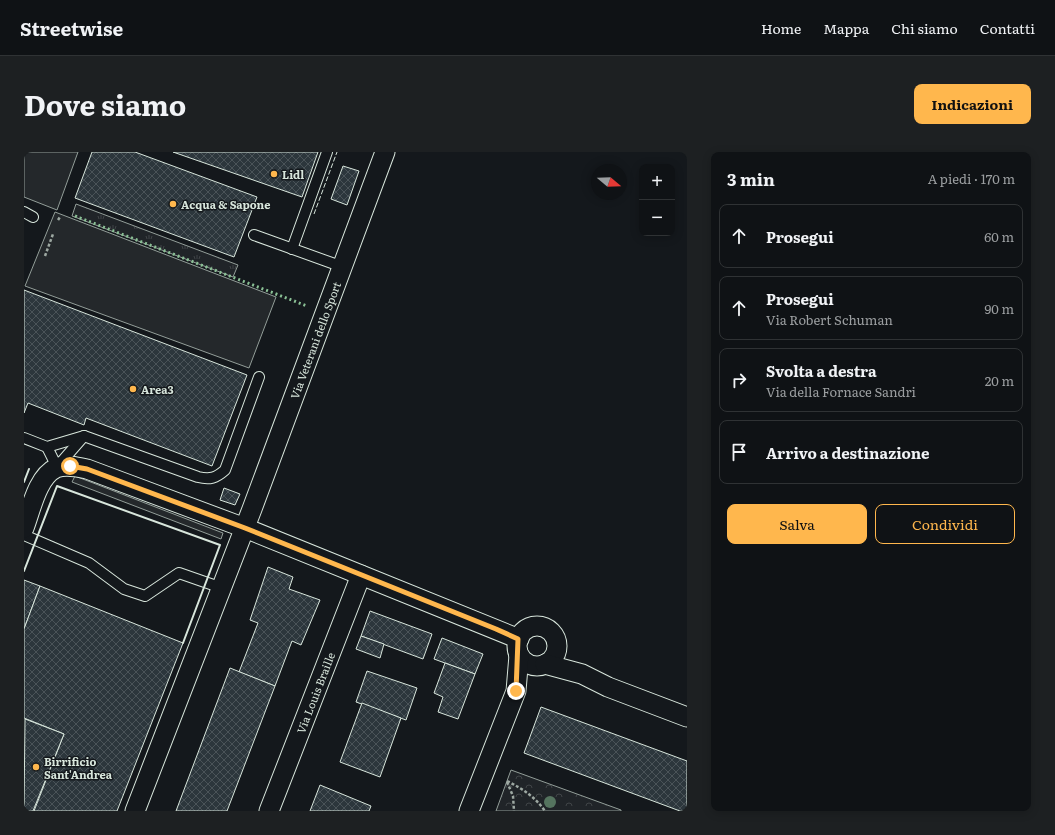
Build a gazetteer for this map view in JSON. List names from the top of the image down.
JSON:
{
  "streets": {
    "street": ["Via Veterani dello Sport", "Via Louis Braille"]
  },
  "places": [
    "Lidl",
    "Acqua & Sapone",
    "Area3",
    "Birrificio Sant'Andrea"
  ],
  "north": "right",
  "page": {
    "header": "Streetwise",
    "nav": [
      "Home",
      "Mappa",
      "Chi siamo",
      "Contatti"
    ],
    "title": "Dove siamo",
    "buttons": [
      "Indicazioni",
      ["Salva", "Condividi"]
    ],
    "heading": ["3 min", "A piedi · 170 m"],
    "map_buttons": ["+", "−"],
    "list": [
      ["Prosegui", "60 m"],
      ["Prosegui", "Via Robert Schuman", "90 m"],
      ["Svolta a destra", "Via della Fornace Sandri", "20 m"],
      "Arrivo a destinazione"
    ]
  }
}
